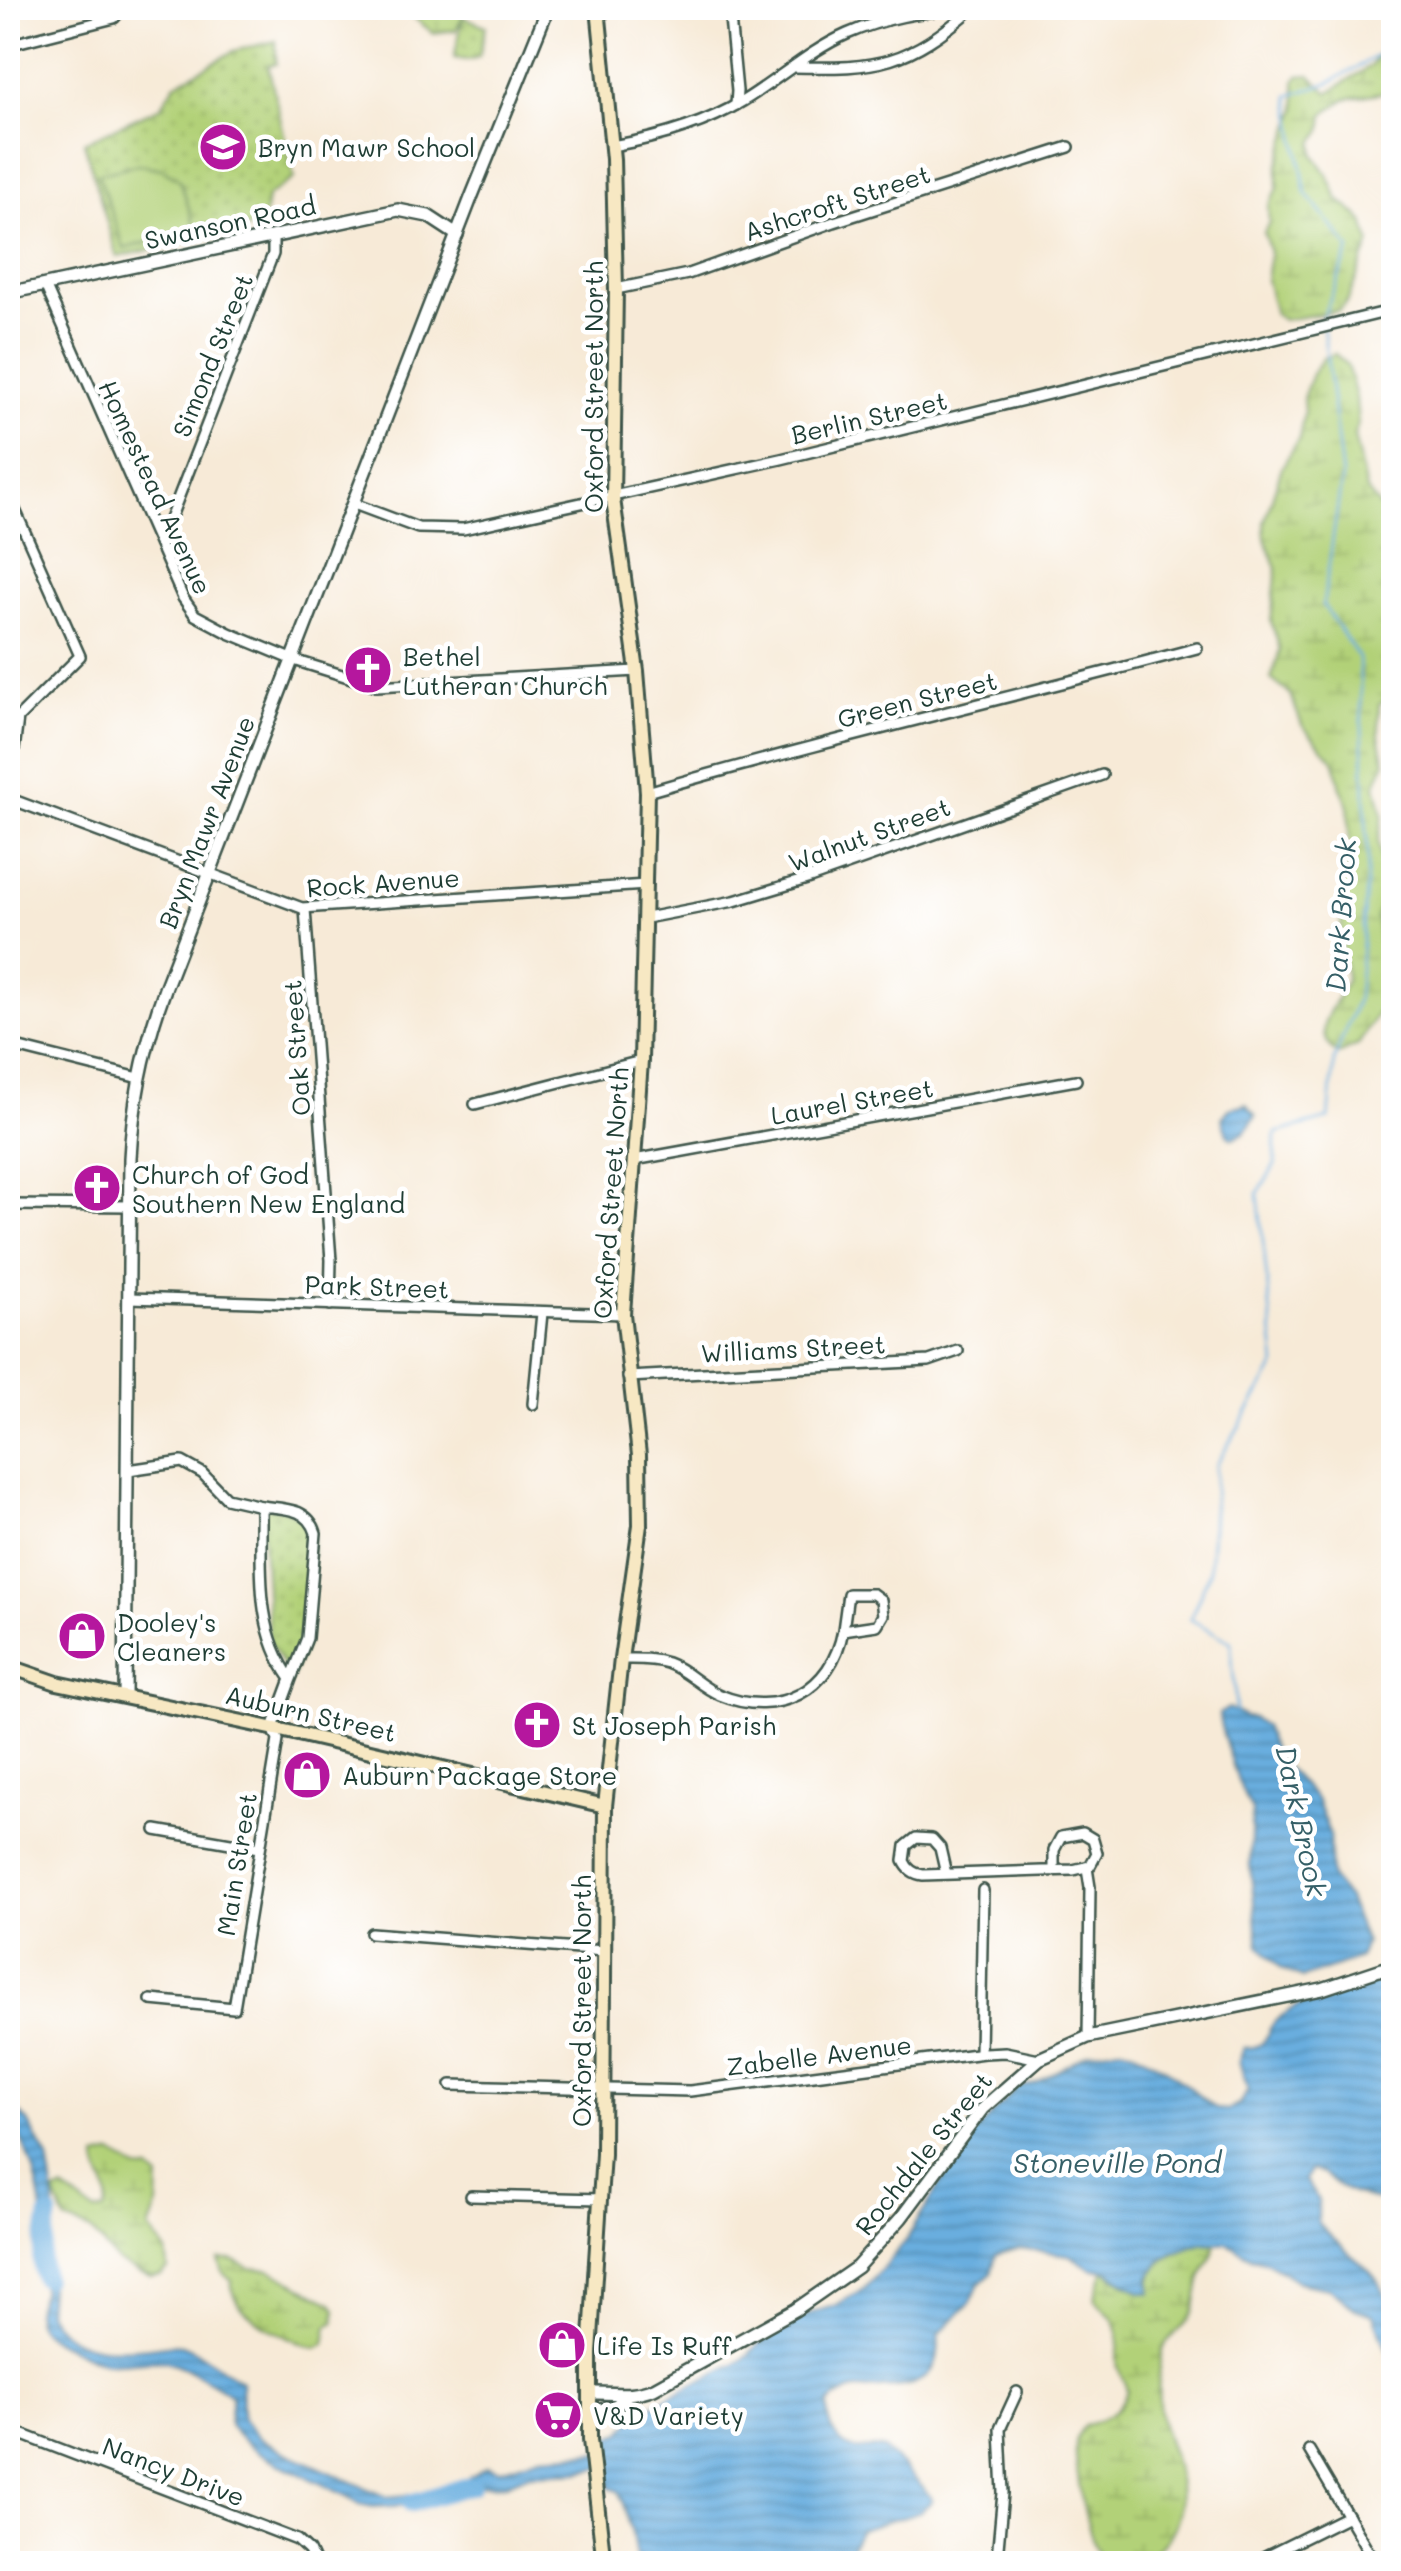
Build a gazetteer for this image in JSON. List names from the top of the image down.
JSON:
{
  "streets": {
    "main road": ["Oxford Street North", "Auburn Street"],
    "street": [
      "Ashcroft Street",
      "Swanson Road",
      "Simond Street",
      "Berlin Street",
      "Homestead Avenue",
      "Green Street",
      "Bryn Mawr Avenue",
      "Walnut Street",
      "Rock Avenue",
      "Oak Street",
      "Laurel Street",
      "Park Street",
      "Williams Street",
      "Main Street",
      "Zabelle Avenue",
      "Rochdale Street",
      "Nancy Drive"
    ]
  },
  "crossings": [
    ["Ashcroft Street", "Oxford Street North"],
    ["Swanson Road", "Simond Street"],
    ["Swanson Road", "Homestead Avenue"],
    ["Swanson Road", "Bryn Mawr Avenue"],
    ["Simond Street", "Homestead Avenue"],
    ["Oxford Street North", "Berlin Street"],
    ["Oxford Street North", "Homestead Avenue"],
    ["Oxford Street North", "Green Street"],
    ["Oxford Street North", "Walnut Street"],
    ["Oxford Street North", "Rock Avenue"],
    ["Oxford Street North", "Laurel Street"],
    ["Oxford Street North", "Park Street"],
    ["Oxford Street North", "Williams Street"],
    ["Oxford Street North", "Auburn Street"],
    ["Oxford Street North", "Zabelle Avenue"],
    ["Oxford Street North", "Rochdale Street"],
    ["Berlin Street", "Bryn Mawr Avenue"],
    ["Homestead Avenue", "Bryn Mawr Avenue"],
    ["Bryn Mawr Avenue", "Rock Avenue"],
    ["Bryn Mawr Avenue", "Park Street"],
    ["Bryn Mawr Avenue", "Auburn Street"],
    ["Bryn Mawr Avenue", "Main Street"],
    ["Rock Avenue", "Oak Street"],
    ["Oak Street", "Park Street"],
    ["Auburn Street", "Main Street"],
    ["Zabelle Avenue", "Rochdale Street"]
  ],
  "water": ["Dark Brook", "Stoneville Pond"],
  "places": {
    "school or university": ["Bryn Mawr School"],
    "church": ["Bethel Lutheran Church", "Church of God Southern New England", "St Joseph Parish"],
    "shop": ["Dooley's Cleaners", "Auburn Package Store", "Life Is Ruff"],
    "supermarket": ["V&D Variety"]
  }
}
